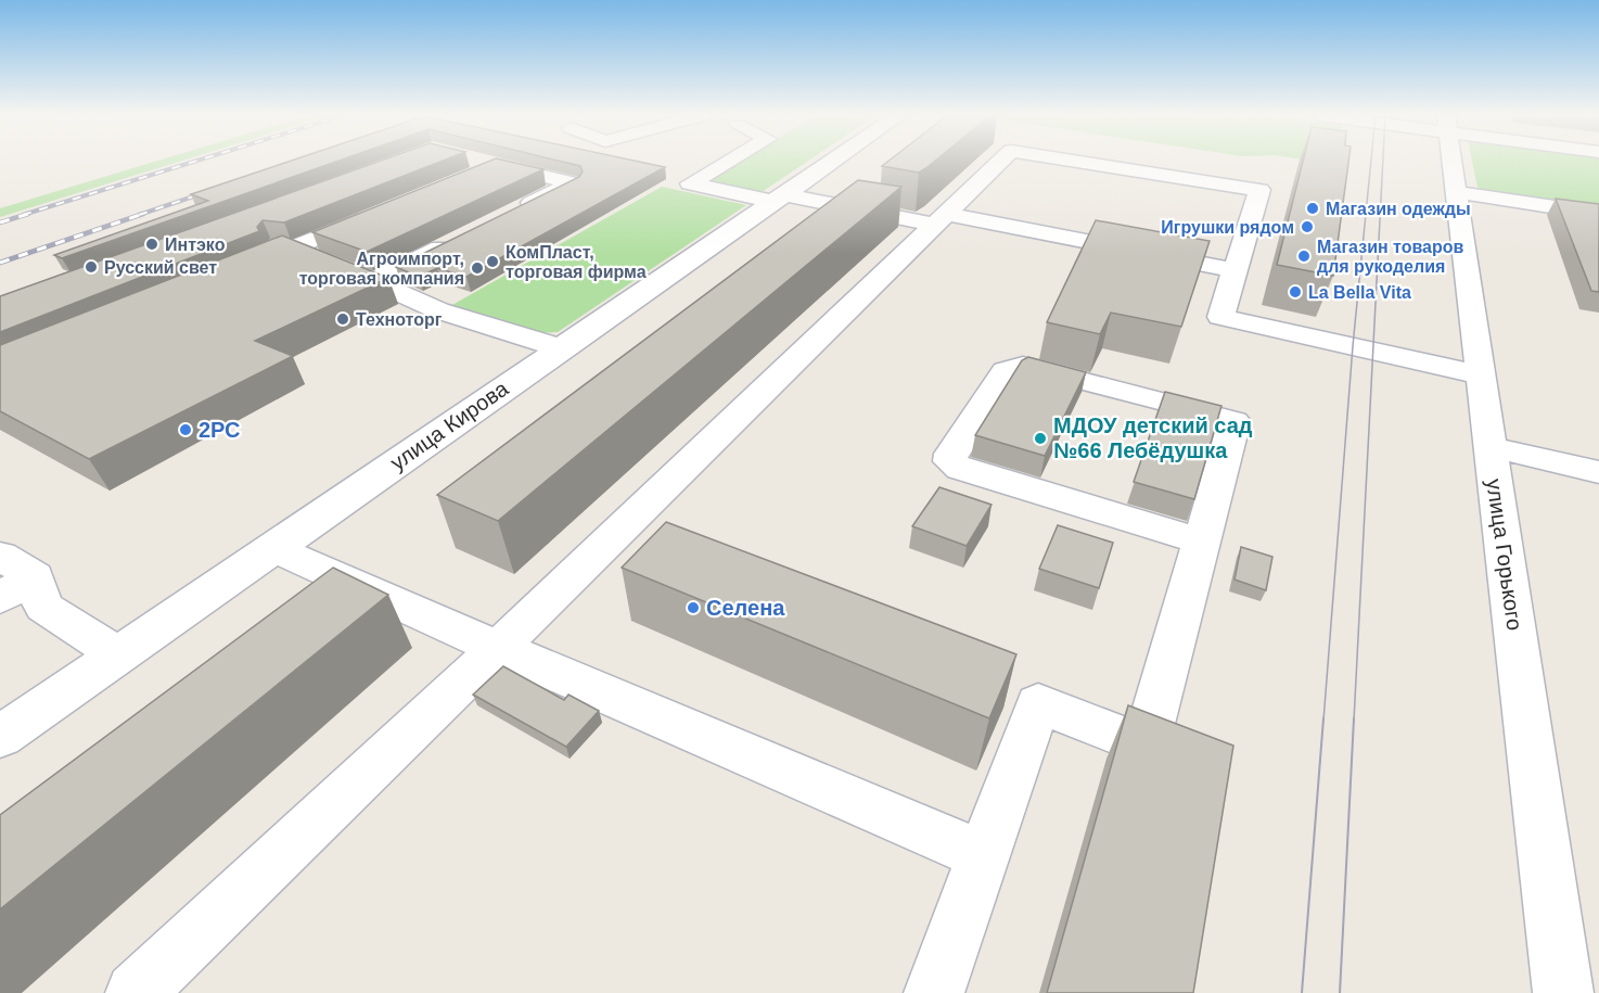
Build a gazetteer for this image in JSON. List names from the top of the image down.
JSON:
{
  "streets": {
    "street": ["улица Кирова", "улица Горького"]
  },
  "places": [
    "Магазин одежды",
    "Игрушки рядом",
    "Интэко",
    "Магазин товаров для рукоделия",
    "КомПласт, торговая фирма",
    "Русский свет",
    "Агроимпорт, торговая компания",
    "La Bella Vita",
    "Техноторг",
    "2РС",
    "МДОУ детский сад №66 Лебёдушка",
    "Селена"
  ]
}
